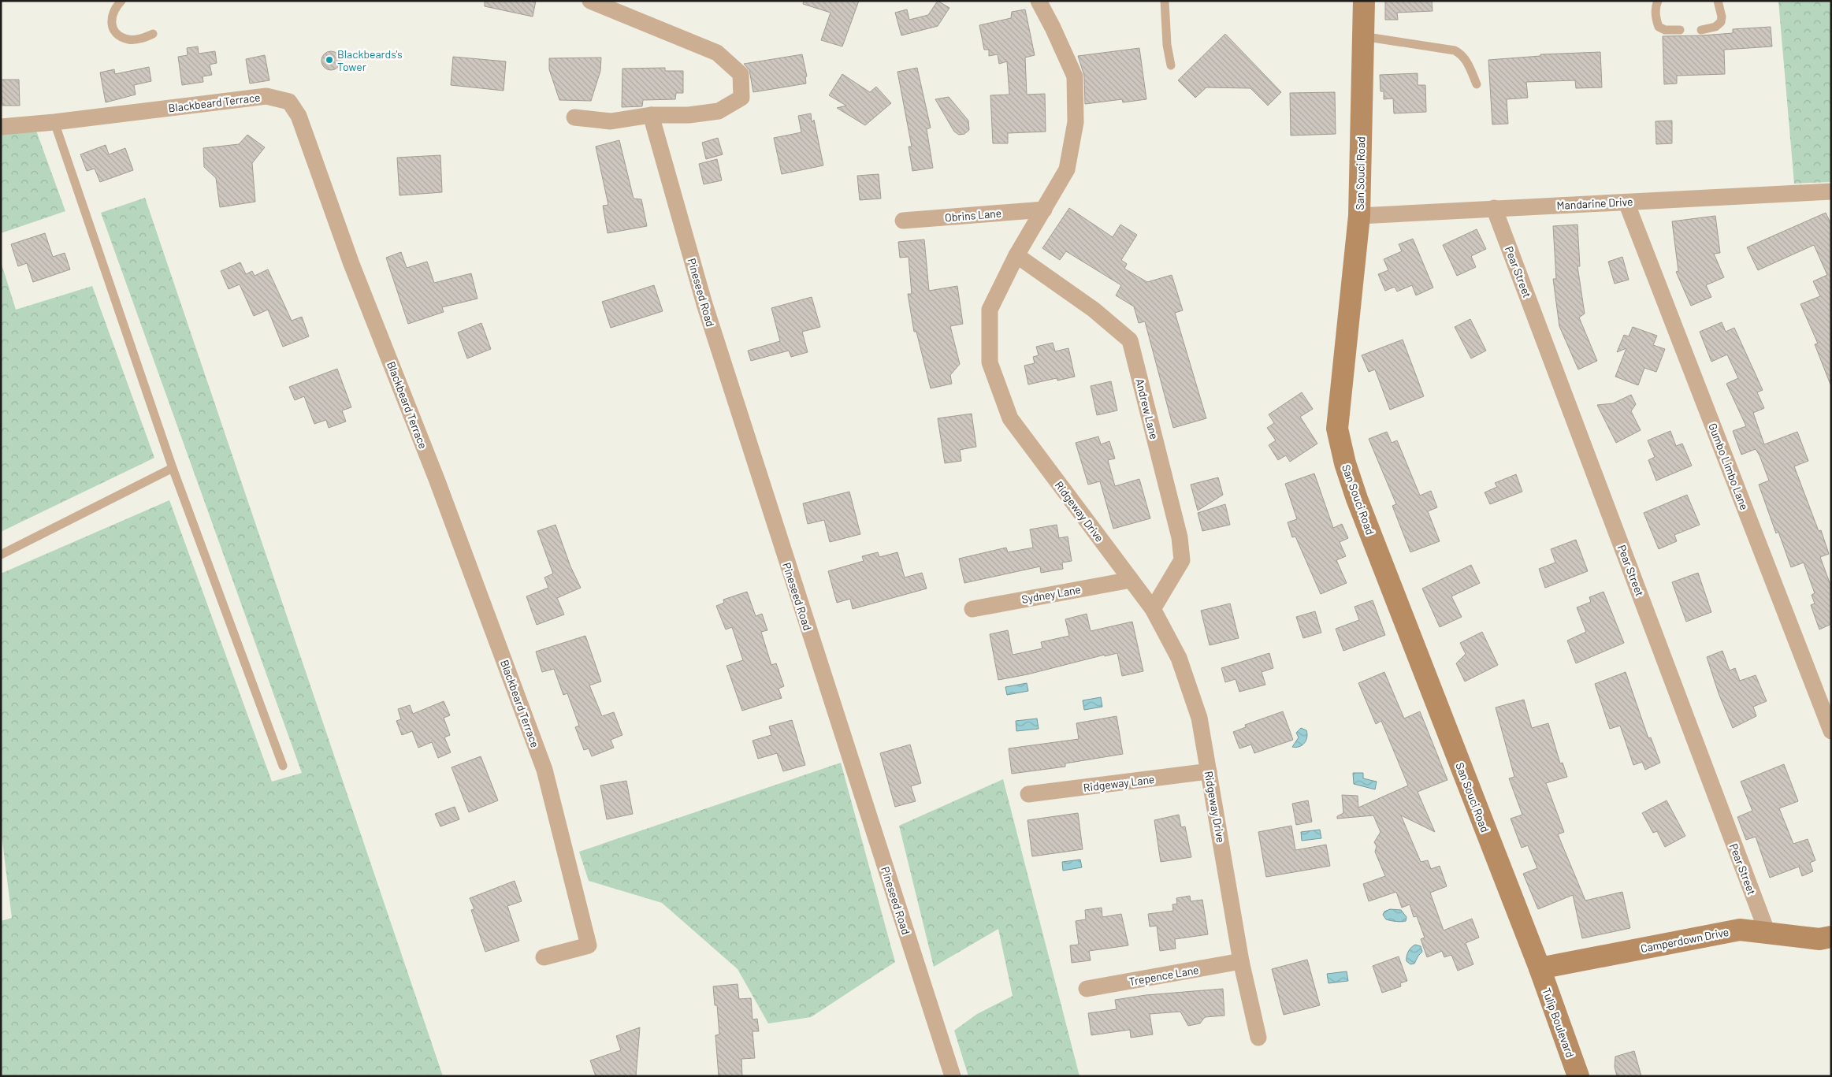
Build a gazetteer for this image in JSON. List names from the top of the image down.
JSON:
{
  "streets": {
    "street": [
      "Blackbeard Terrace",
      "San Souci Road",
      "Mandarine Drive",
      "Obrins Lane",
      "Pear Street",
      "Pineseed Road",
      "Andrew Lane",
      "Gumbo Limbo Lane",
      "Ridgeway Drive",
      "Sydney Lane",
      "Ridgeway Lane",
      "Camperdown Drive",
      "Trepence Lane",
      "Tulip Boulevard"
    ]
  },
  "crossings": [
    ["San Souci Road", "Mandarine Drive"],
    ["San Souci Road", "Camperdown Drive"],
    ["San Souci Road", "Tulip Boulevard"],
    ["Mandarine Drive", "Pear Street"],
    ["Mandarine Drive", "Gumbo Limbo Lane"],
    ["Obrins Lane", "Ridgeway Drive"],
    ["Pear Street", "Camperdown Drive"],
    ["Andrew Lane", "Ridgeway Drive"],
    ["Ridgeway Drive", "Sydney Lane"],
    ["Ridgeway Drive", "Ridgeway Lane"],
    ["Ridgeway Drive", "Trepence Lane"],
    ["Camperdown Drive", "Tulip Boulevard"]
  ],
  "places": ["Blackbeards's Tower"]
}
